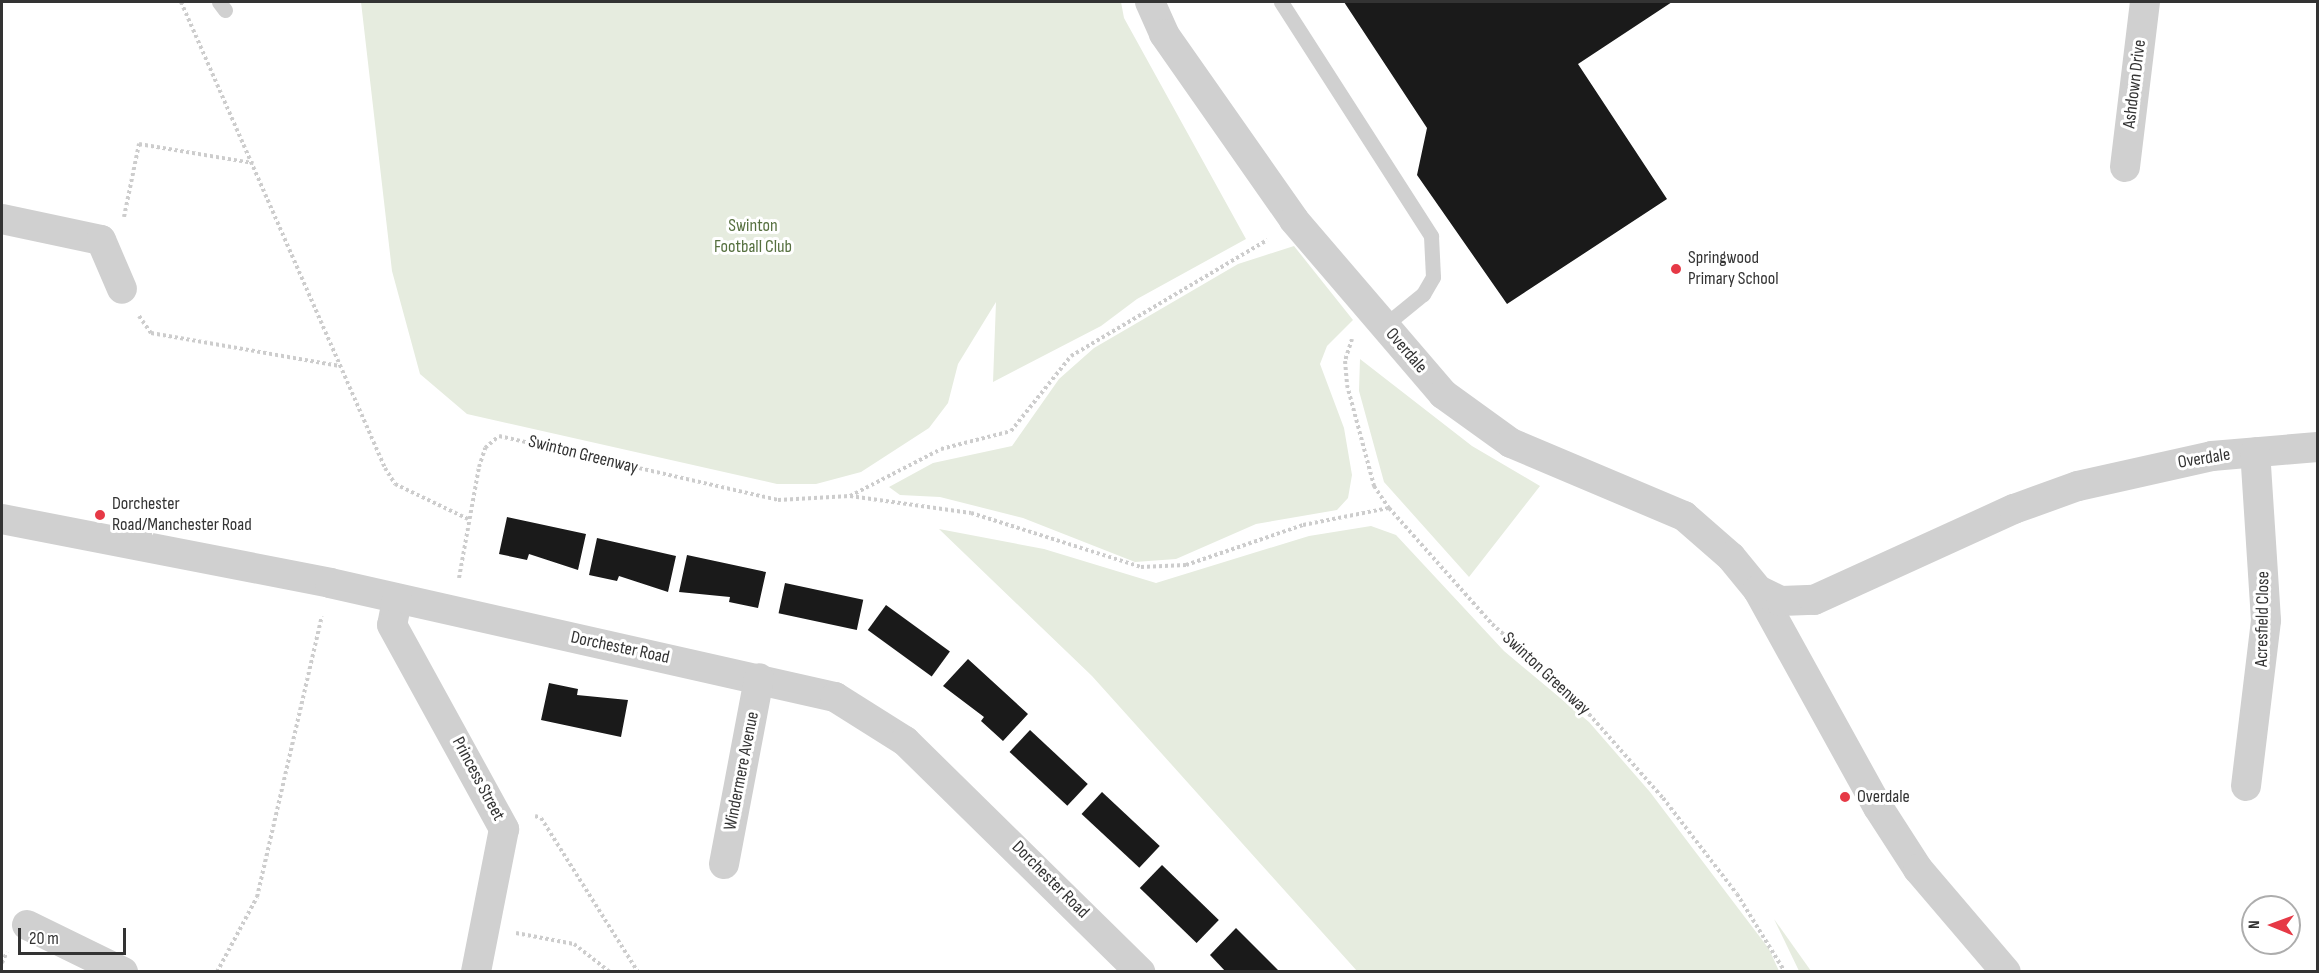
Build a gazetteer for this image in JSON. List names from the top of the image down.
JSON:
{
  "streets": {
    "street": [
      "Ashdown Drive",
      "Overdale",
      "Acresfield Close",
      "Dorchester Road",
      "Windermere Avenue",
      "Princess Street"
    ],
    "path": ["Swinton Greenway"]
  },
  "crossings": [
    ["Overdale", "Acresfield Close"],
    ["Swinton Greenway", "Dorchester Road"],
    ["Dorchester Road", "Windermere Avenue"],
    ["Dorchester Road", "Princess Street"]
  ],
  "parks": ["Swinton Football Club"],
  "places": ["Springwood Primary School", "Dorchester Road/Manchester Road", "Overdale"],
  "scale_bar": "20 m",
  "north": "left"
}
